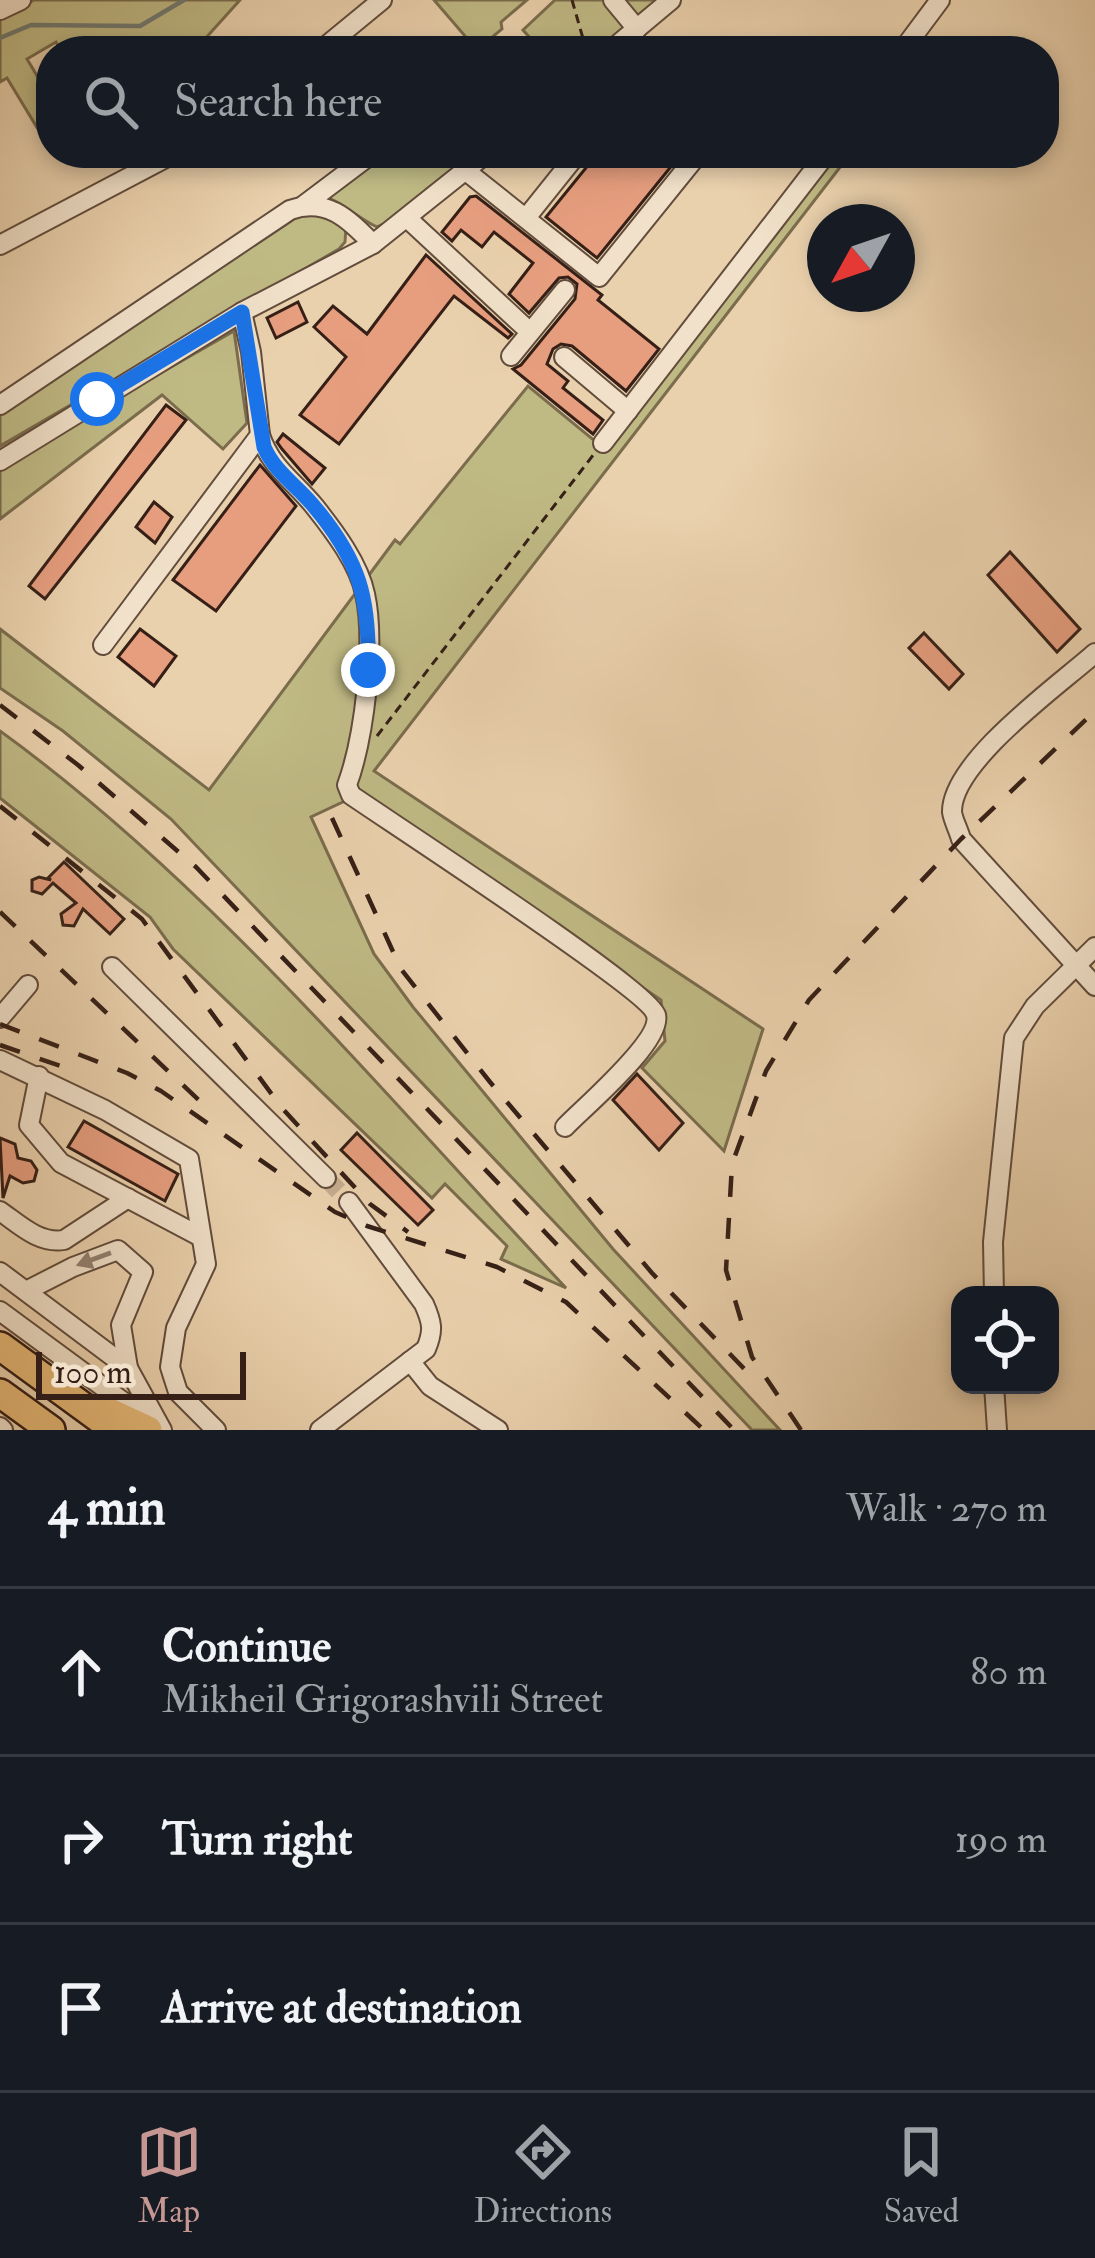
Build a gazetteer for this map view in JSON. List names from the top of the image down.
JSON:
{
  "scale_bar": "100 m",
  "north": "bottom left",
  "page": {
    "search": "Search here",
    "scale": "100 m",
    "heading": ["4 min", "Walk · 270 m"],
    "list": [
      ["Continue", "Mikheil Grigorashvili Street", "80 m"],
      ["Turn right", "190 m"],
      "Arrive at destination"
    ],
    "nav": ["Map", "Directions", "Saved"]
  }
}
